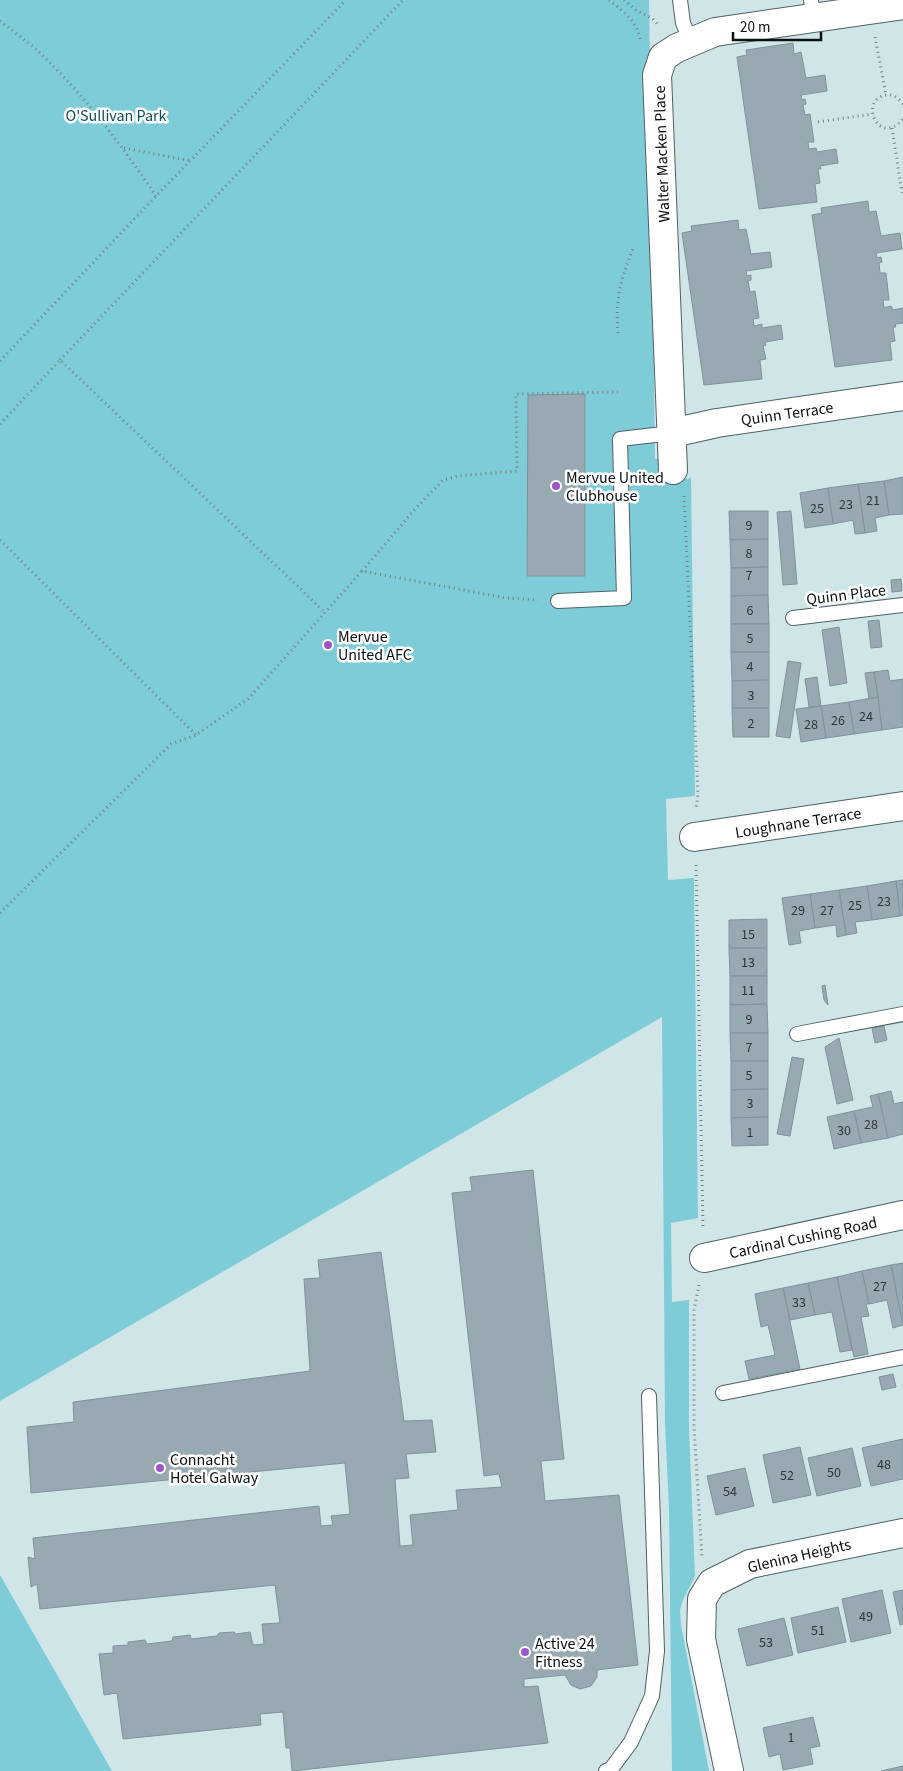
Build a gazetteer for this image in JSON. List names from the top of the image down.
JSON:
{
  "streets": {
    "street": [
      "Walter Macken Place",
      "Quinn Terrace",
      "Loughnane Terrace",
      "Cardinal Cushing Road",
      "Glenina Heights"
    ],
    "lane": ["Quinn Place"]
  },
  "crossings": [
    ["Walter Macken Place", "Quinn Terrace"]
  ],
  "parks": ["O'Sullivan Park"],
  "places": [
    "Mervue United Clubhouse",
    "Mervue United AFC",
    "Connacht Hotel Galway",
    "Active 24 Fitness"
  ],
  "house_numbers": [
    "21",
    "23",
    "25",
    "9",
    "8",
    "7",
    "6",
    "5",
    "4",
    "3",
    "24",
    "26",
    "2",
    "28",
    "23",
    "25",
    "29",
    "27",
    "15",
    "13",
    "11",
    "9",
    "7",
    "5",
    "3",
    "28",
    "30",
    "1",
    "27",
    "33",
    "48",
    "50",
    "52",
    "54",
    "49",
    "51",
    "53",
    "1"
  ],
  "scale_bar": "20 m"
}
